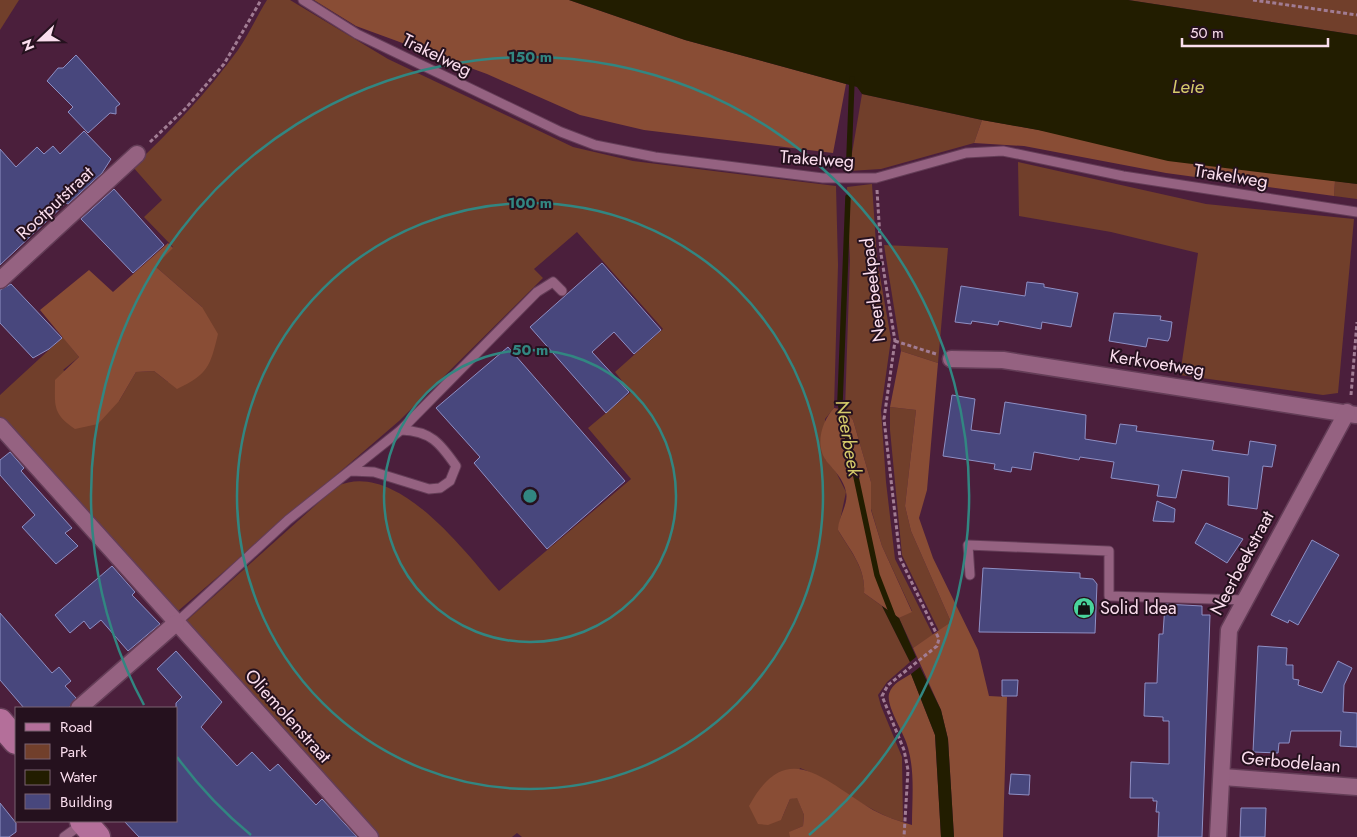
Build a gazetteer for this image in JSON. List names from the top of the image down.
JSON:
{
  "streets": {
    "street": [
      "Rootputstraat",
      "Kerkvoetweg",
      "Neerbeekstraat",
      "Oliemolenstraat",
      "Gerbodelaan"
    ],
    "lane": ["Trakelweg"],
    "path": ["Neerbeekpad"]
  },
  "crossings": [
    ["Trakelweg", "Neerbeekpad"],
    ["Kerkvoetweg", "Neerbeekstraat"],
    ["Neerbeekstraat", "Gerbodelaan"]
  ],
  "water": ["Leie", "Neerbeek"],
  "places": {
    "shop": ["Solid Idea"]
  },
  "legend": [
    "Road",
    "Park",
    "Water",
    "Building"
  ],
  "scale_bar": "50 m",
  "north": "left",
  "rings": ["150 m", "100 m", "50 m"]
}
